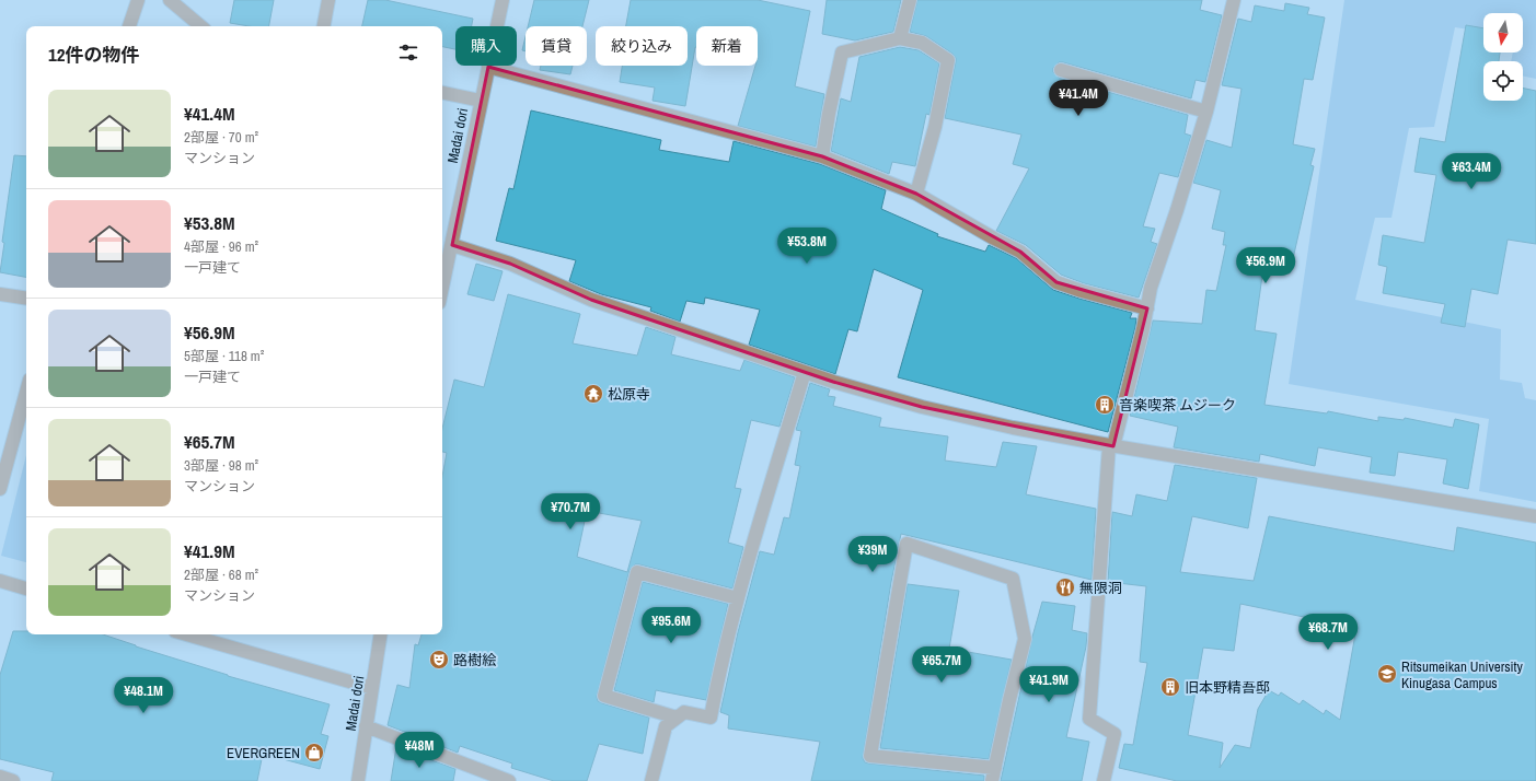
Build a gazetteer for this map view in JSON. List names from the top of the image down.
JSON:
{
  "streets": {
    "street": ["Madai dori"]
  },
  "places": {
    "temple": ["松原寺"],
    "building": ["音楽喫茶 ムジーク", "旧本野精吾邸"],
    "restaurant": ["無限洞"],
    "theatre": ["路樹絵"],
    "school or university": ["Ritsumeikan University Kinugasa Campus"],
    "shop": ["EVERGREEN"]
  },
  "north": "bottom",
  "page": {
    "chip": [
      "購入",
      "賃貸",
      "絞り込み",
      "新着"
    ],
    "heading": "12件の物件",
    "list": [
      {
        "name": "¥41.4M",
        "note": "2部屋 · 70 m² · マンション"
      },
      {
        "name": "¥53.8M",
        "note": "4部屋 · 96 m² · 一戸建て"
      },
      {
        "name": "¥56.9M",
        "note": "5部屋 · 118 m² · 一戸建て"
      },
      {
        "name": "¥65.7M",
        "note": "3部屋 · 98 m² · マンション"
      },
      {
        "name": "¥41.9M",
        "note": "2部屋 · 68 m² · マンション"
      }
    ],
    "price": [
      "¥41.4M",
      "¥63.4M",
      "¥53.8M",
      "¥56.9M",
      "¥70.7M",
      "¥39M",
      "¥95.6M",
      "¥68.7M",
      "¥65.7M",
      "¥41.9M",
      "¥48.1M",
      "¥48M"
    ]
  }
}
